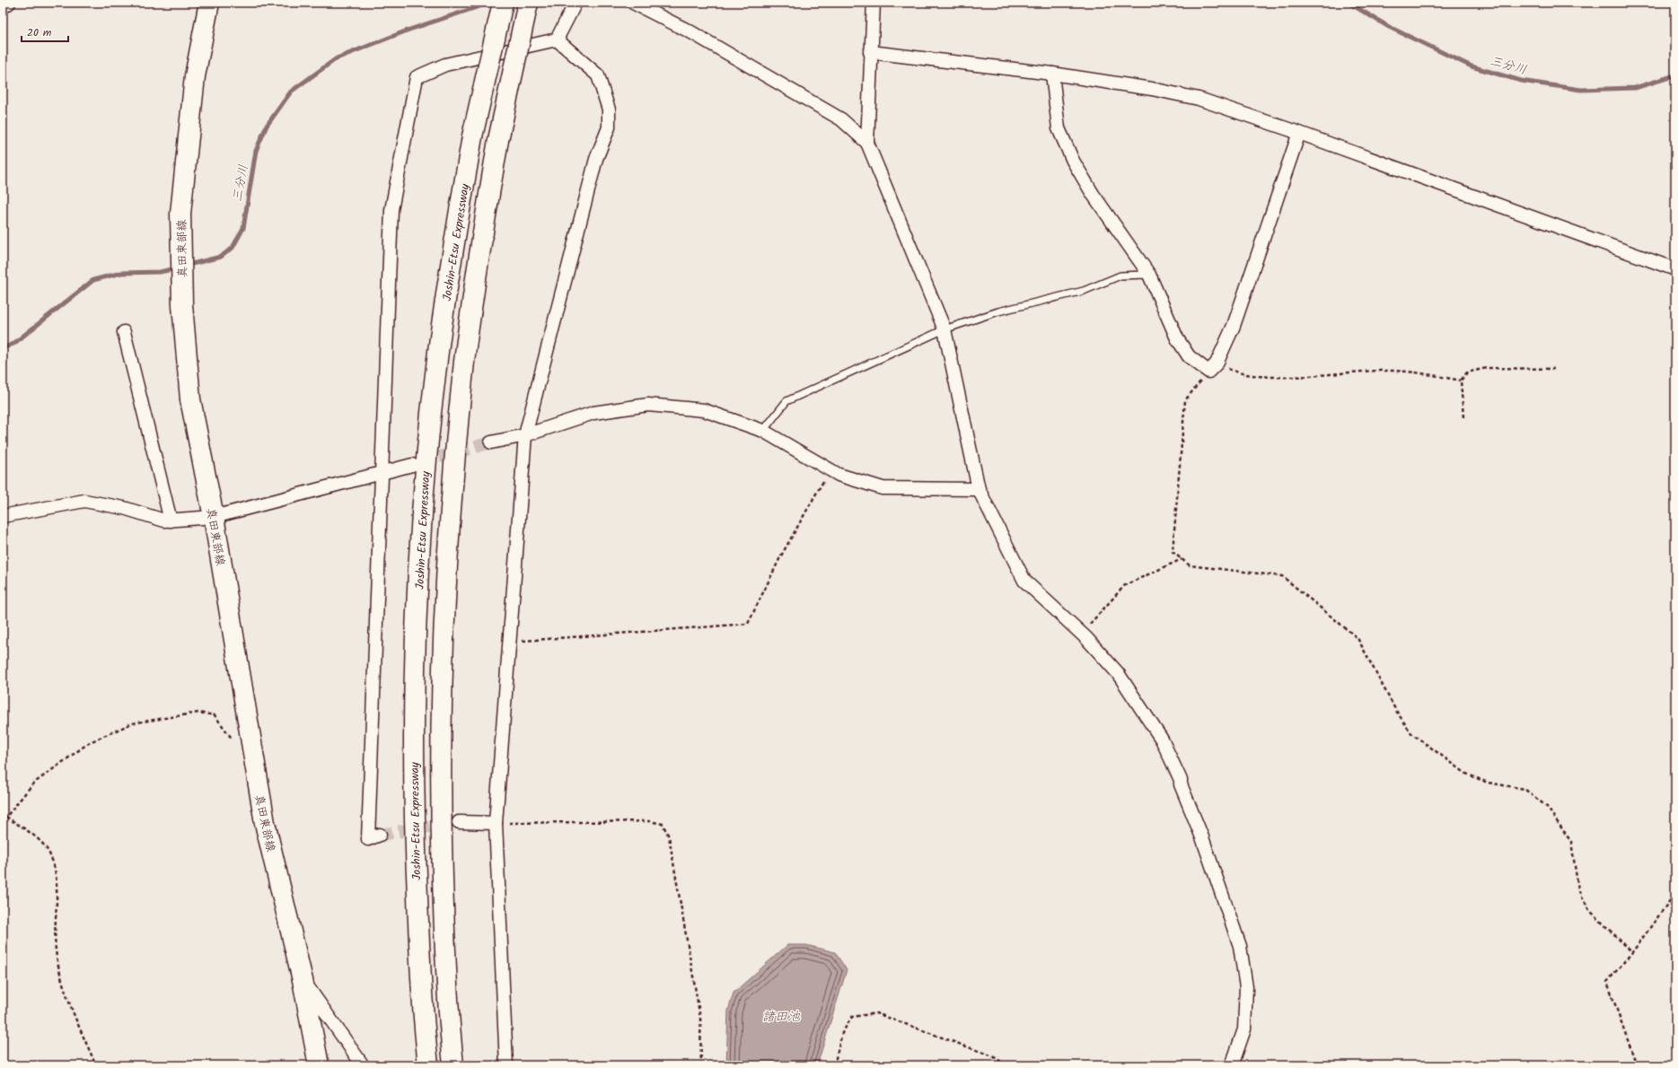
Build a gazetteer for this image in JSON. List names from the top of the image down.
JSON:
{
  "streets": {
    "main road": ["Joshin-Etsu Expressway", "真田東部線"]
  },
  "water": ["三分川", "諸田池"],
  "scale_bar": "20 m"
}
